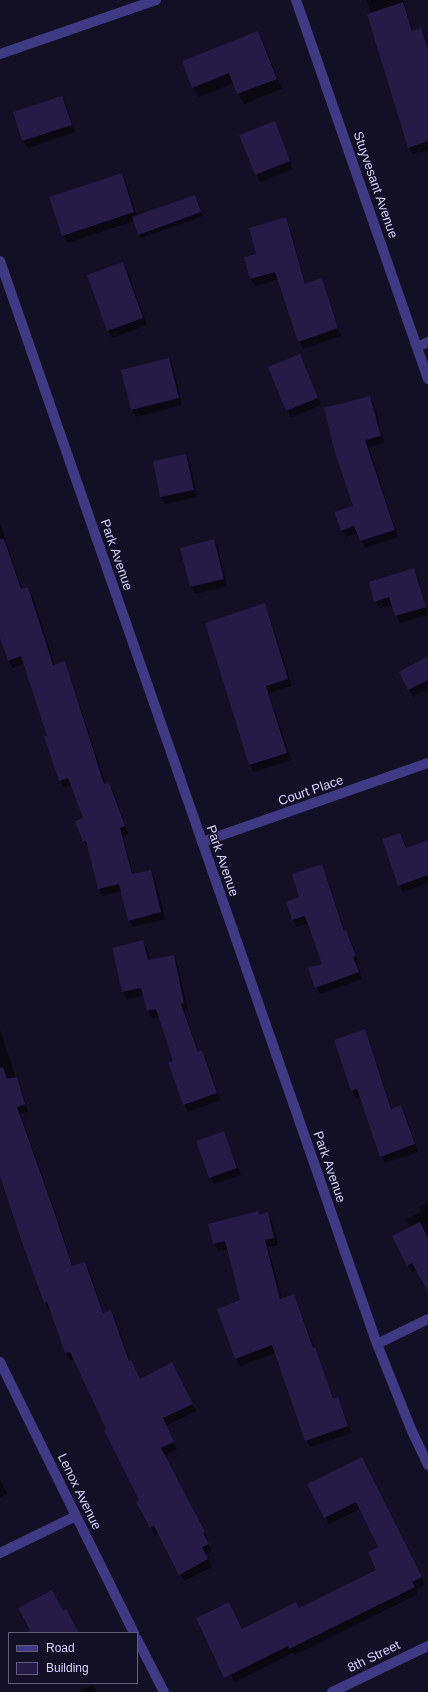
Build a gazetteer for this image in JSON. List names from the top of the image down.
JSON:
{
  "streets": {
    "street": [
      "Stuyvesant Avenue",
      "Park Avenue",
      "Court Place",
      "Lenox Avenue",
      "8th Street"
    ]
  },
  "crossings": [
    ["Park Avenue", "Court Place"]
  ],
  "legend": ["Road", "Building"]
}
